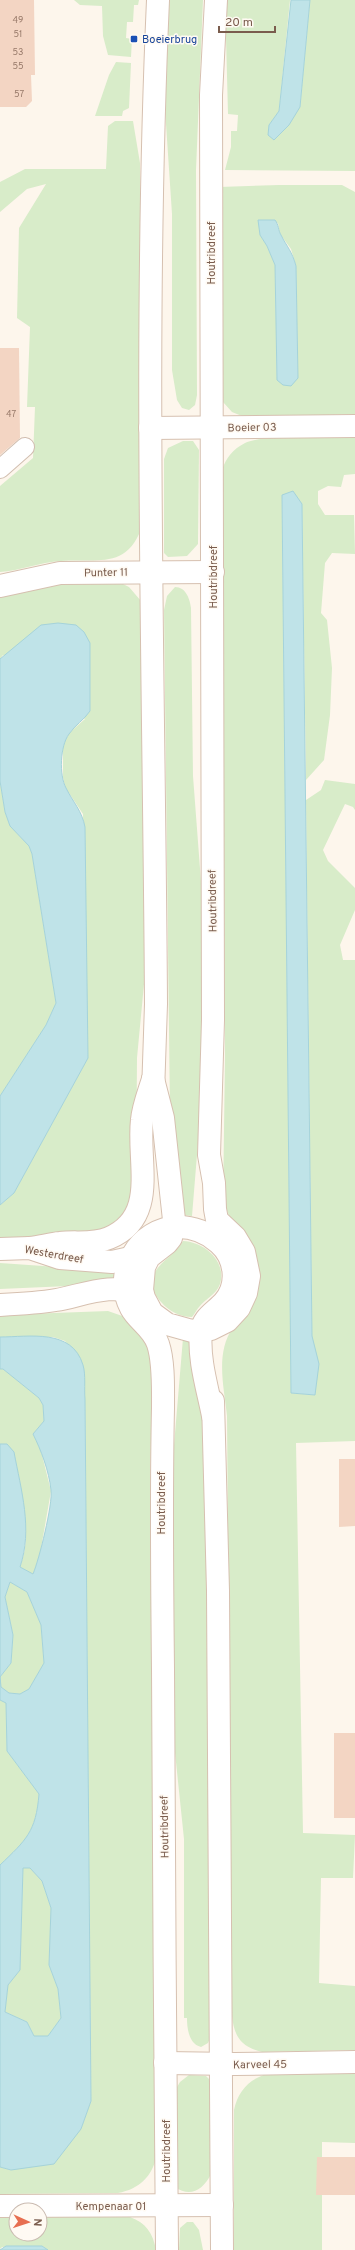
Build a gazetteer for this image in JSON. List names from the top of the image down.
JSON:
{
  "streets": {
    "main road": [
      "Houtribdreef",
      "Boeier 03",
      "Punter 11",
      "Westerdreef",
      "Karveel 45",
      "Kempenaar 01"
    ]
  },
  "crossings": [
    ["Houtribdreef", "Boeier 03"],
    ["Houtribdreef", "Punter 11"],
    ["Houtribdreef", "Karveel 45"],
    ["Houtribdreef", "Kempenaar 01"]
  ],
  "places": {
    "transit": ["Boeierbrug"]
  },
  "house_numbers": [
    "49",
    "51",
    "53",
    "55",
    "57",
    "47"
  ],
  "scale_bar": "20 m",
  "north": "right"
}
